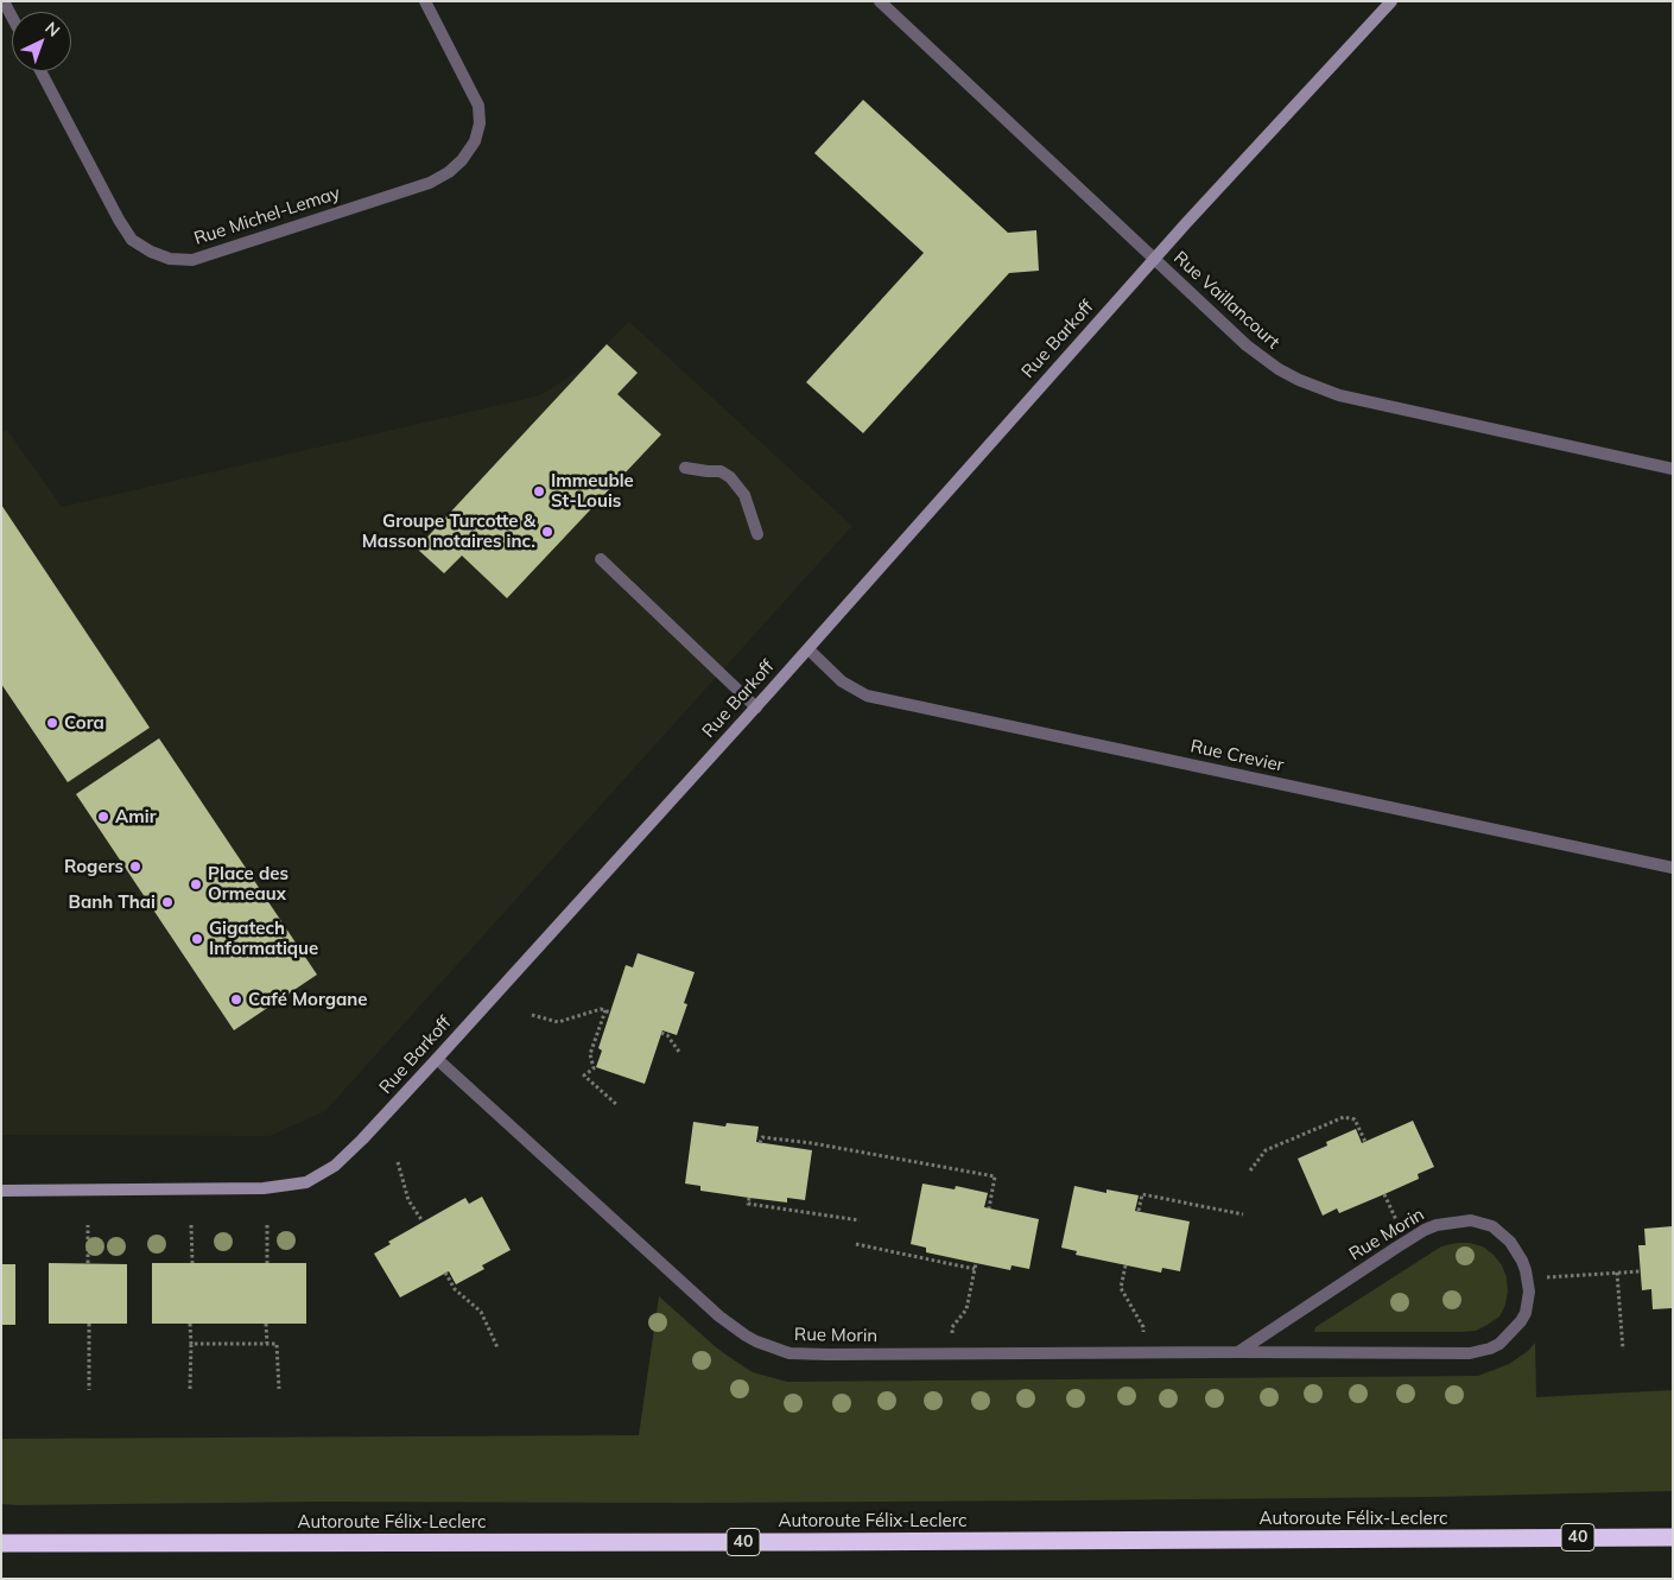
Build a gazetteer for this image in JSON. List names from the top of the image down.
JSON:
{
  "streets": {
    "highway": ["Autoroute Félix-Leclerc", "40"],
    "street": [
      "Rue Michel-Lemay",
      "Rue Vaillancourt",
      "Rue Barkoff",
      "Rue Crevier",
      "Rue Morin"
    ]
  },
  "crossings": [
    ["Rue Vaillancourt", "Rue Barkoff"],
    ["Rue Barkoff", "Rue Crevier"],
    ["Rue Barkoff", "Rue Morin"]
  ],
  "places": [
    "Immeuble St-Louis",
    "Groupe Turcotte & Masson notaires inc.",
    "Cora",
    "Amir",
    "Rogers",
    "Place des Ormeaux",
    "Banh Thai",
    "Gigatech Informatique",
    "Café Morgane"
  ],
  "north": "top right"
}
